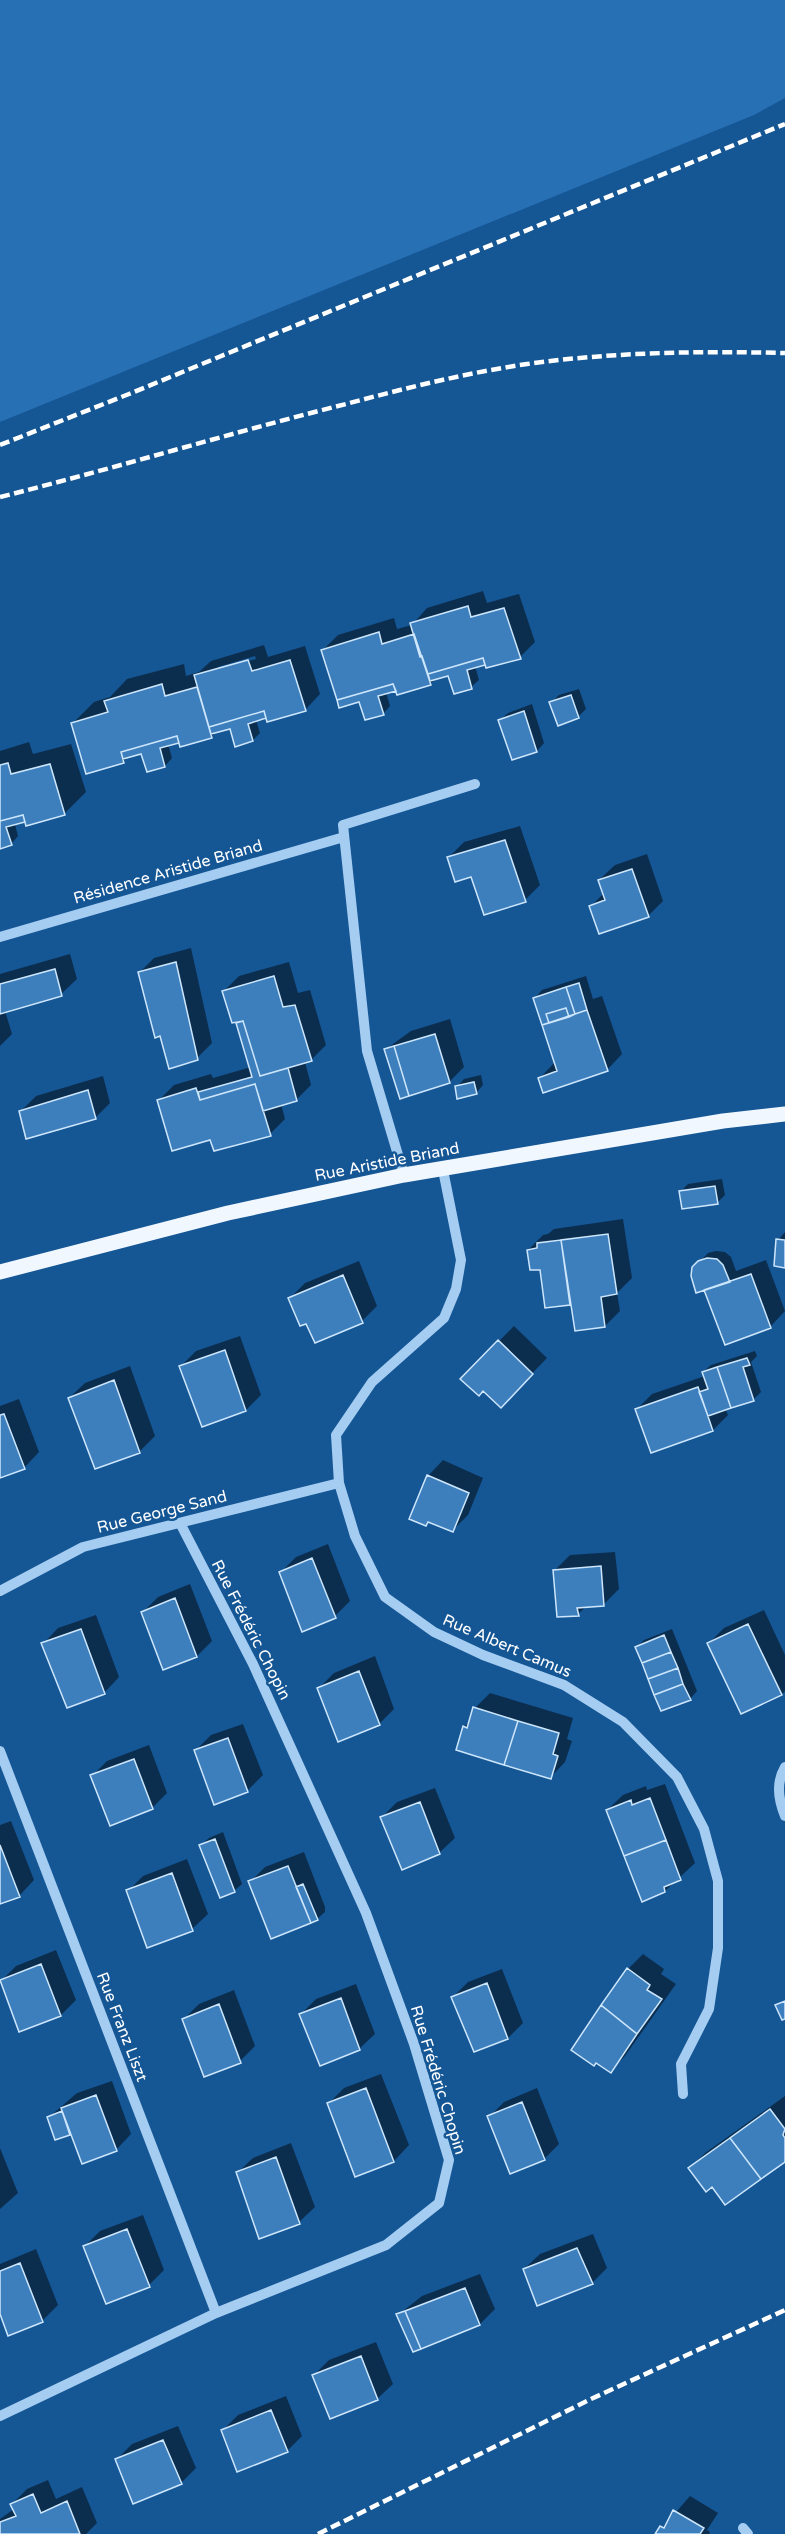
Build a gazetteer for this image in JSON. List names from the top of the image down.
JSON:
{
  "streets": {
    "main road": ["Rue Aristide Briand"],
    "street": [
      "Résidence Aristide Briand",
      "Rue George Sand",
      "Rue Frédéric Chopin",
      "Rue Albert Camus",
      "Rue Franz Liszt"
    ]
  },
  "crossings": [
    ["Rue Aristide Briand", "Rue Albert Camus"],
    ["Rue George Sand", "Rue Frédéric Chopin"],
    ["Rue George Sand", "Rue Albert Camus"],
    ["Rue Frédéric Chopin", "Rue Franz Liszt"]
  ]
}
